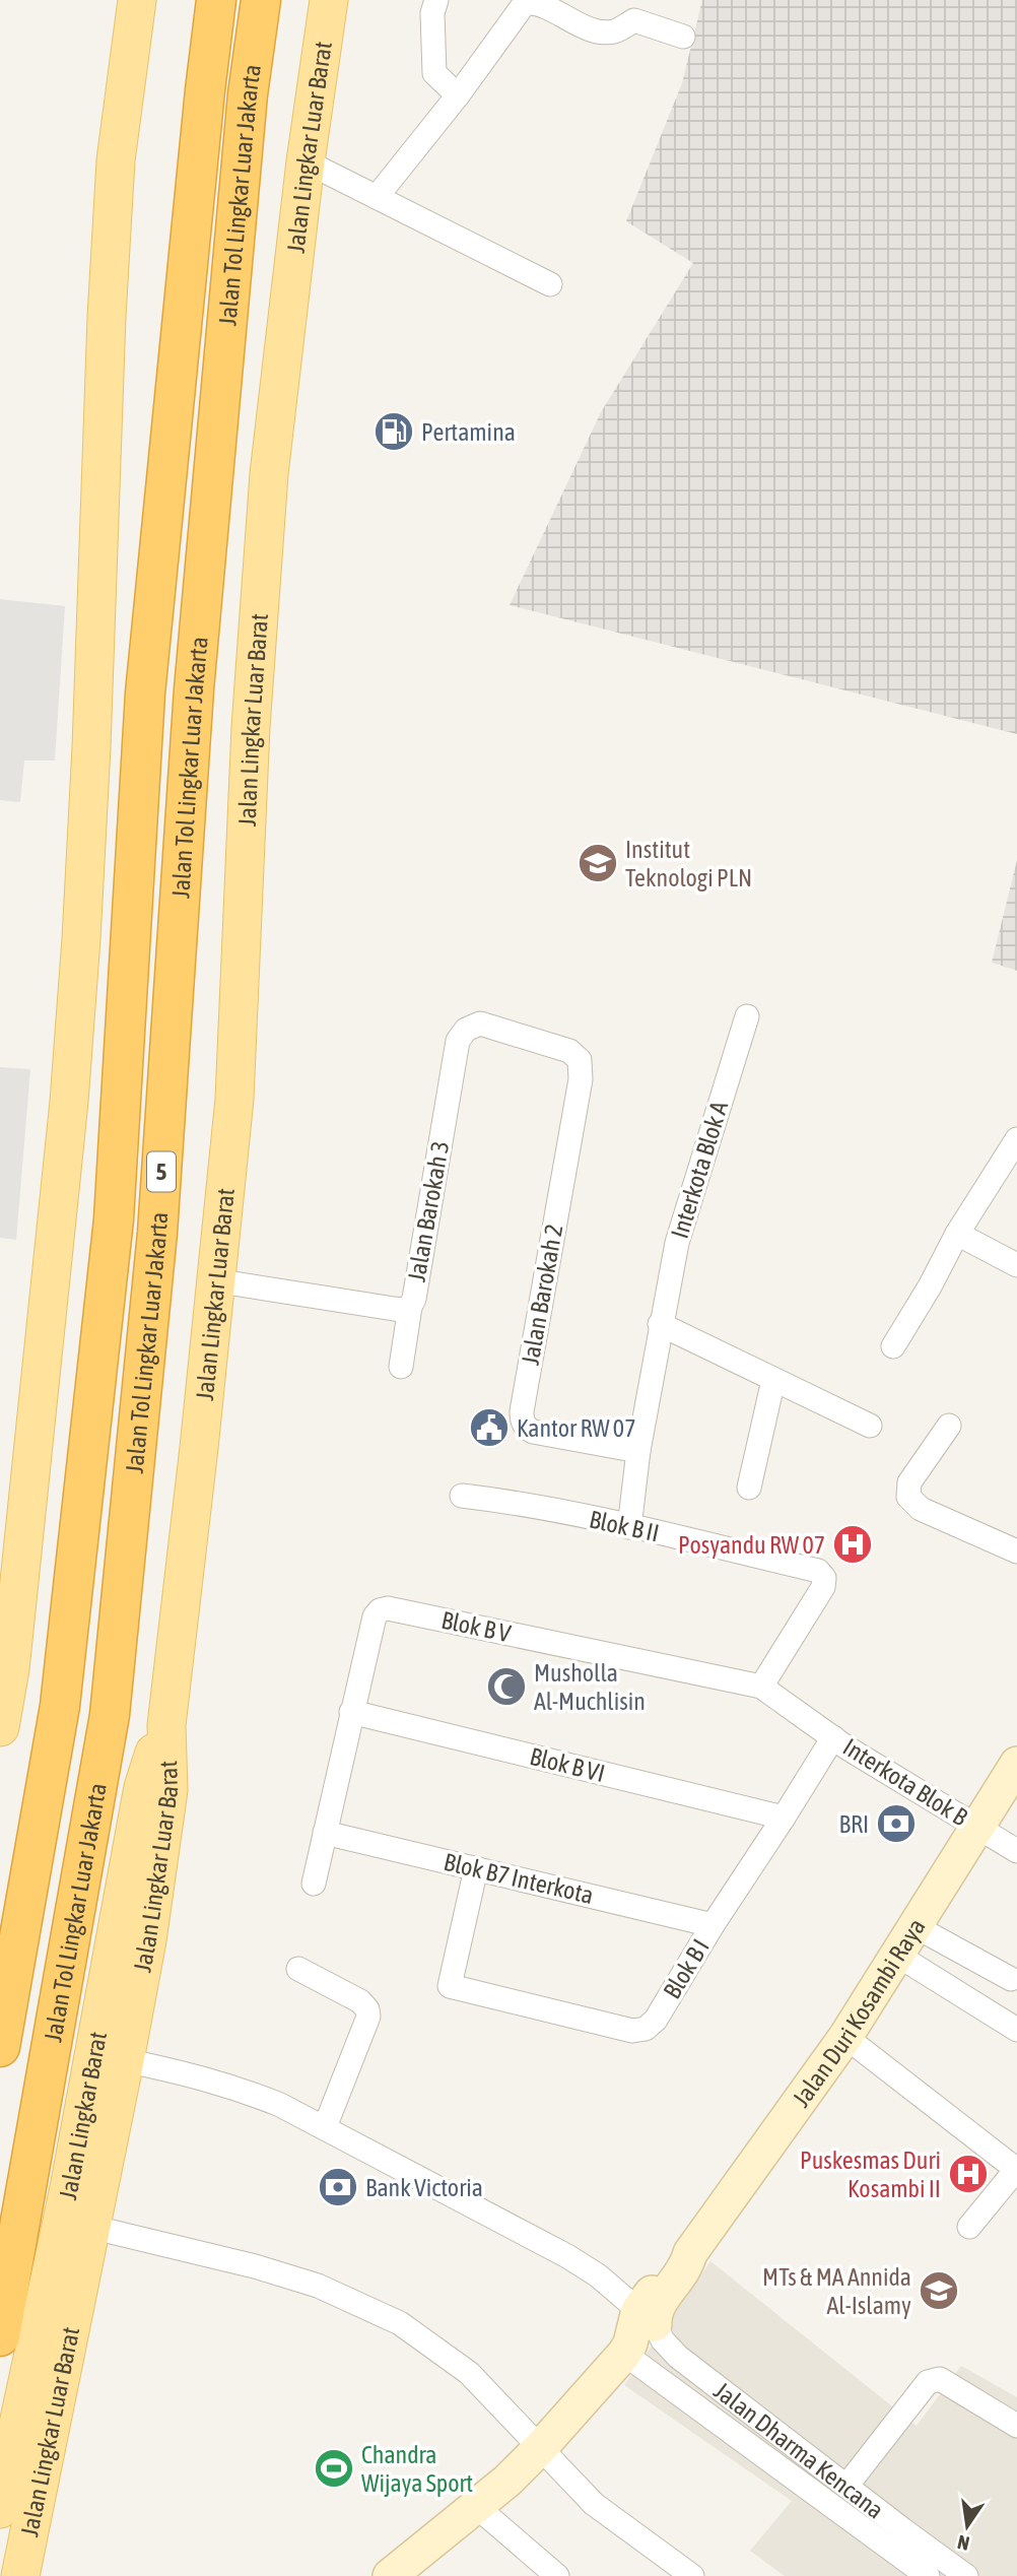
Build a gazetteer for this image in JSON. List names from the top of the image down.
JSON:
{
  "streets": {
    "highway": ["Jalan Tol Lingkar Luar Jakarta", "5"],
    "main road": ["Jalan Lingkar Luar Barat", "Jalan Duri Kosambi Raya", "Jalan Lingkar Barat"],
    "street": [
      "Interkota Blok A",
      "Jalan Barokah 3",
      "Jalan Barokah 2",
      "Blok B II",
      "Blok B V",
      "Blok B VI",
      "Interkota Blok B",
      "Blok B7 Interkota",
      "Blok B I",
      "Jalan Dharma Kencana"
    ]
  },
  "crossings": [
    ["Jalan Lingkar Luar Barat", "Jalan Barokah 3"],
    ["Jalan Lingkar Luar Barat", "Jalan Lingkar Barat"],
    ["Jalan Lingkar Luar Barat", "Jalan Dharma Kencana"],
    ["Interkota Blok A", "Jalan Barokah 2"],
    ["Interkota Blok A", "Blok B II"],
    ["Jalan Barokah 3", "Jalan Barokah 2"],
    ["Blok B II", "Blok B V"],
    ["Blok B V", "Blok B VI"],
    ["Blok B V", "Interkota Blok B"],
    ["Blok B V", "Blok B7 Interkota"],
    ["Blok B V", "Blok B I"],
    ["Blok B VI", "Blok B I"],
    ["Interkota Blok B", "Blok B I"],
    ["Interkota Blok B", "Jalan Duri Kosambi Raya"],
    ["Blok B7 Interkota", "Blok B I"],
    ["Jalan Duri Kosambi Raya", "Jalan Dharma Kencana"]
  ],
  "places": {
    "fuel station": ["Pertamina"],
    "school or university": ["Institut Teknologi PLN", "MTs & MA Annida Al-Islamy"],
    "public building": ["Kantor RW 07"],
    "hospital": ["Posyandu RW 07", "Puskesmas Duri Kosambi II"],
    "mosque": ["Musholla Al-Muchlisin"],
    "bank": ["BRI", "Bank Victoria"],
    "sports": ["Chandra Wijaya Sport"]
  },
  "north": "bottom"
}
